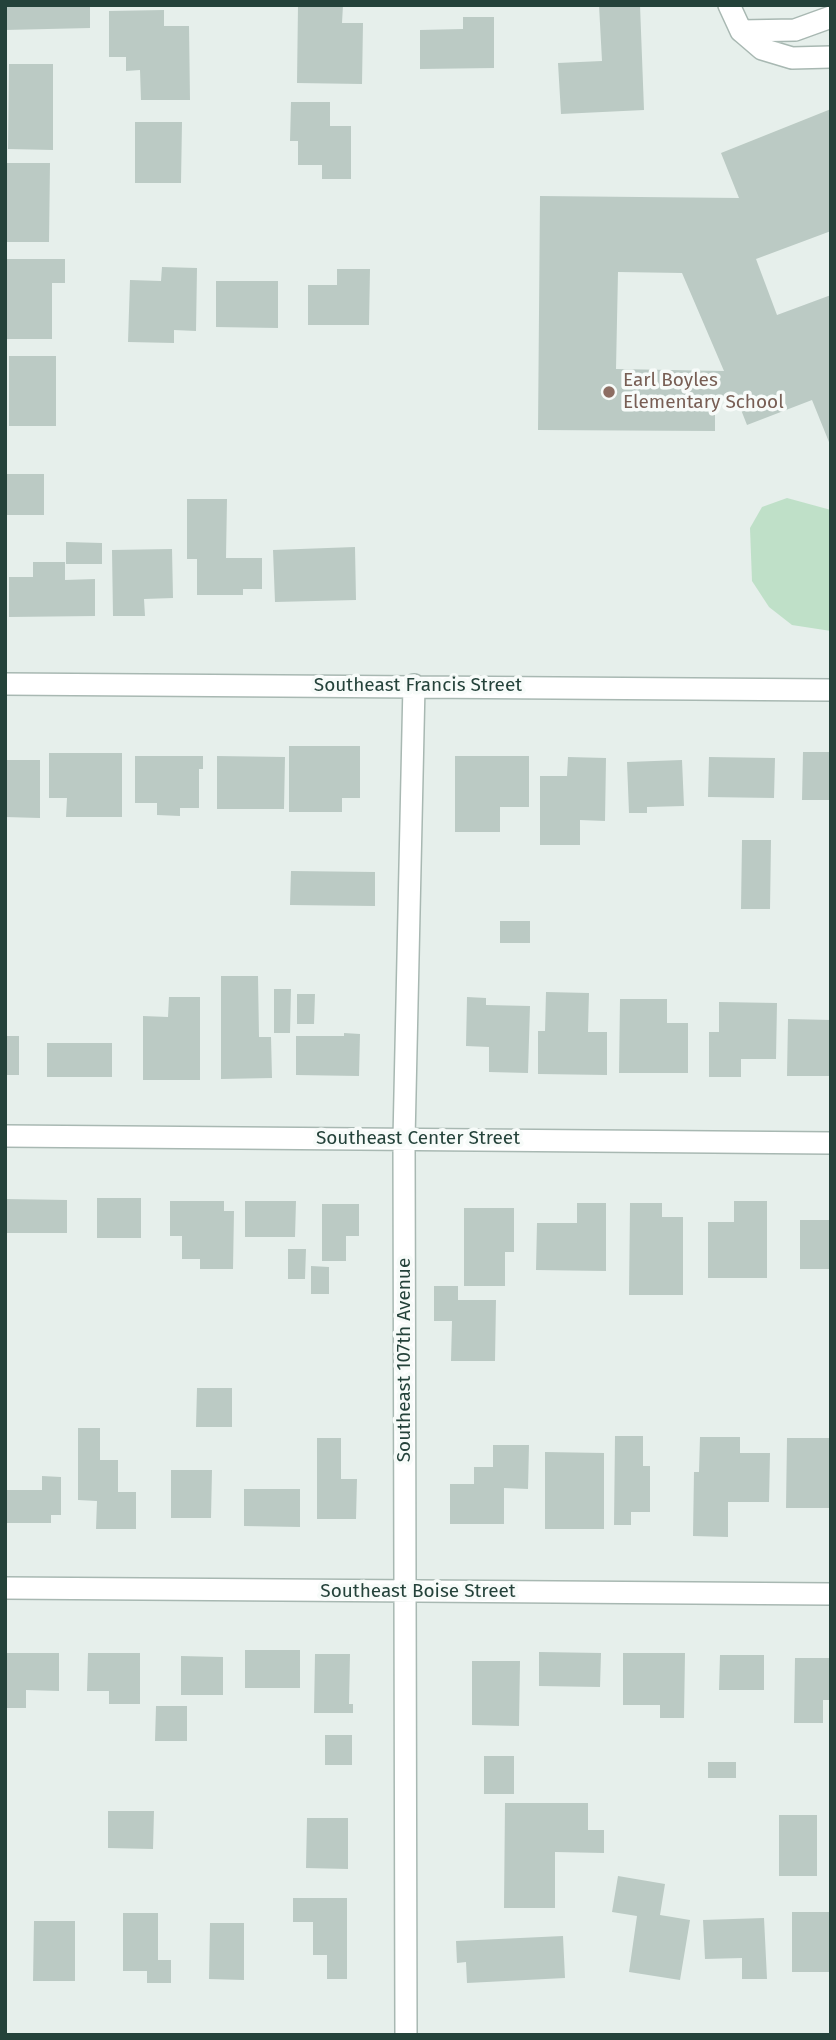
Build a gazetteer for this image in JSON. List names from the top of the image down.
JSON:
{
  "streets": {
    "street": [
      "Southeast Francis Street",
      "Southeast Center Street",
      "Southeast 107th Avenue",
      "Southeast Boise Street"
    ]
  },
  "crossings": [
    ["Southeast Francis Street", "Southeast 107th Avenue"],
    ["Southeast Center Street", "Southeast 107th Avenue"],
    ["Southeast 107th Avenue", "Southeast Boise Street"]
  ],
  "places": ["Earl Boyles Elementary School"]
}
